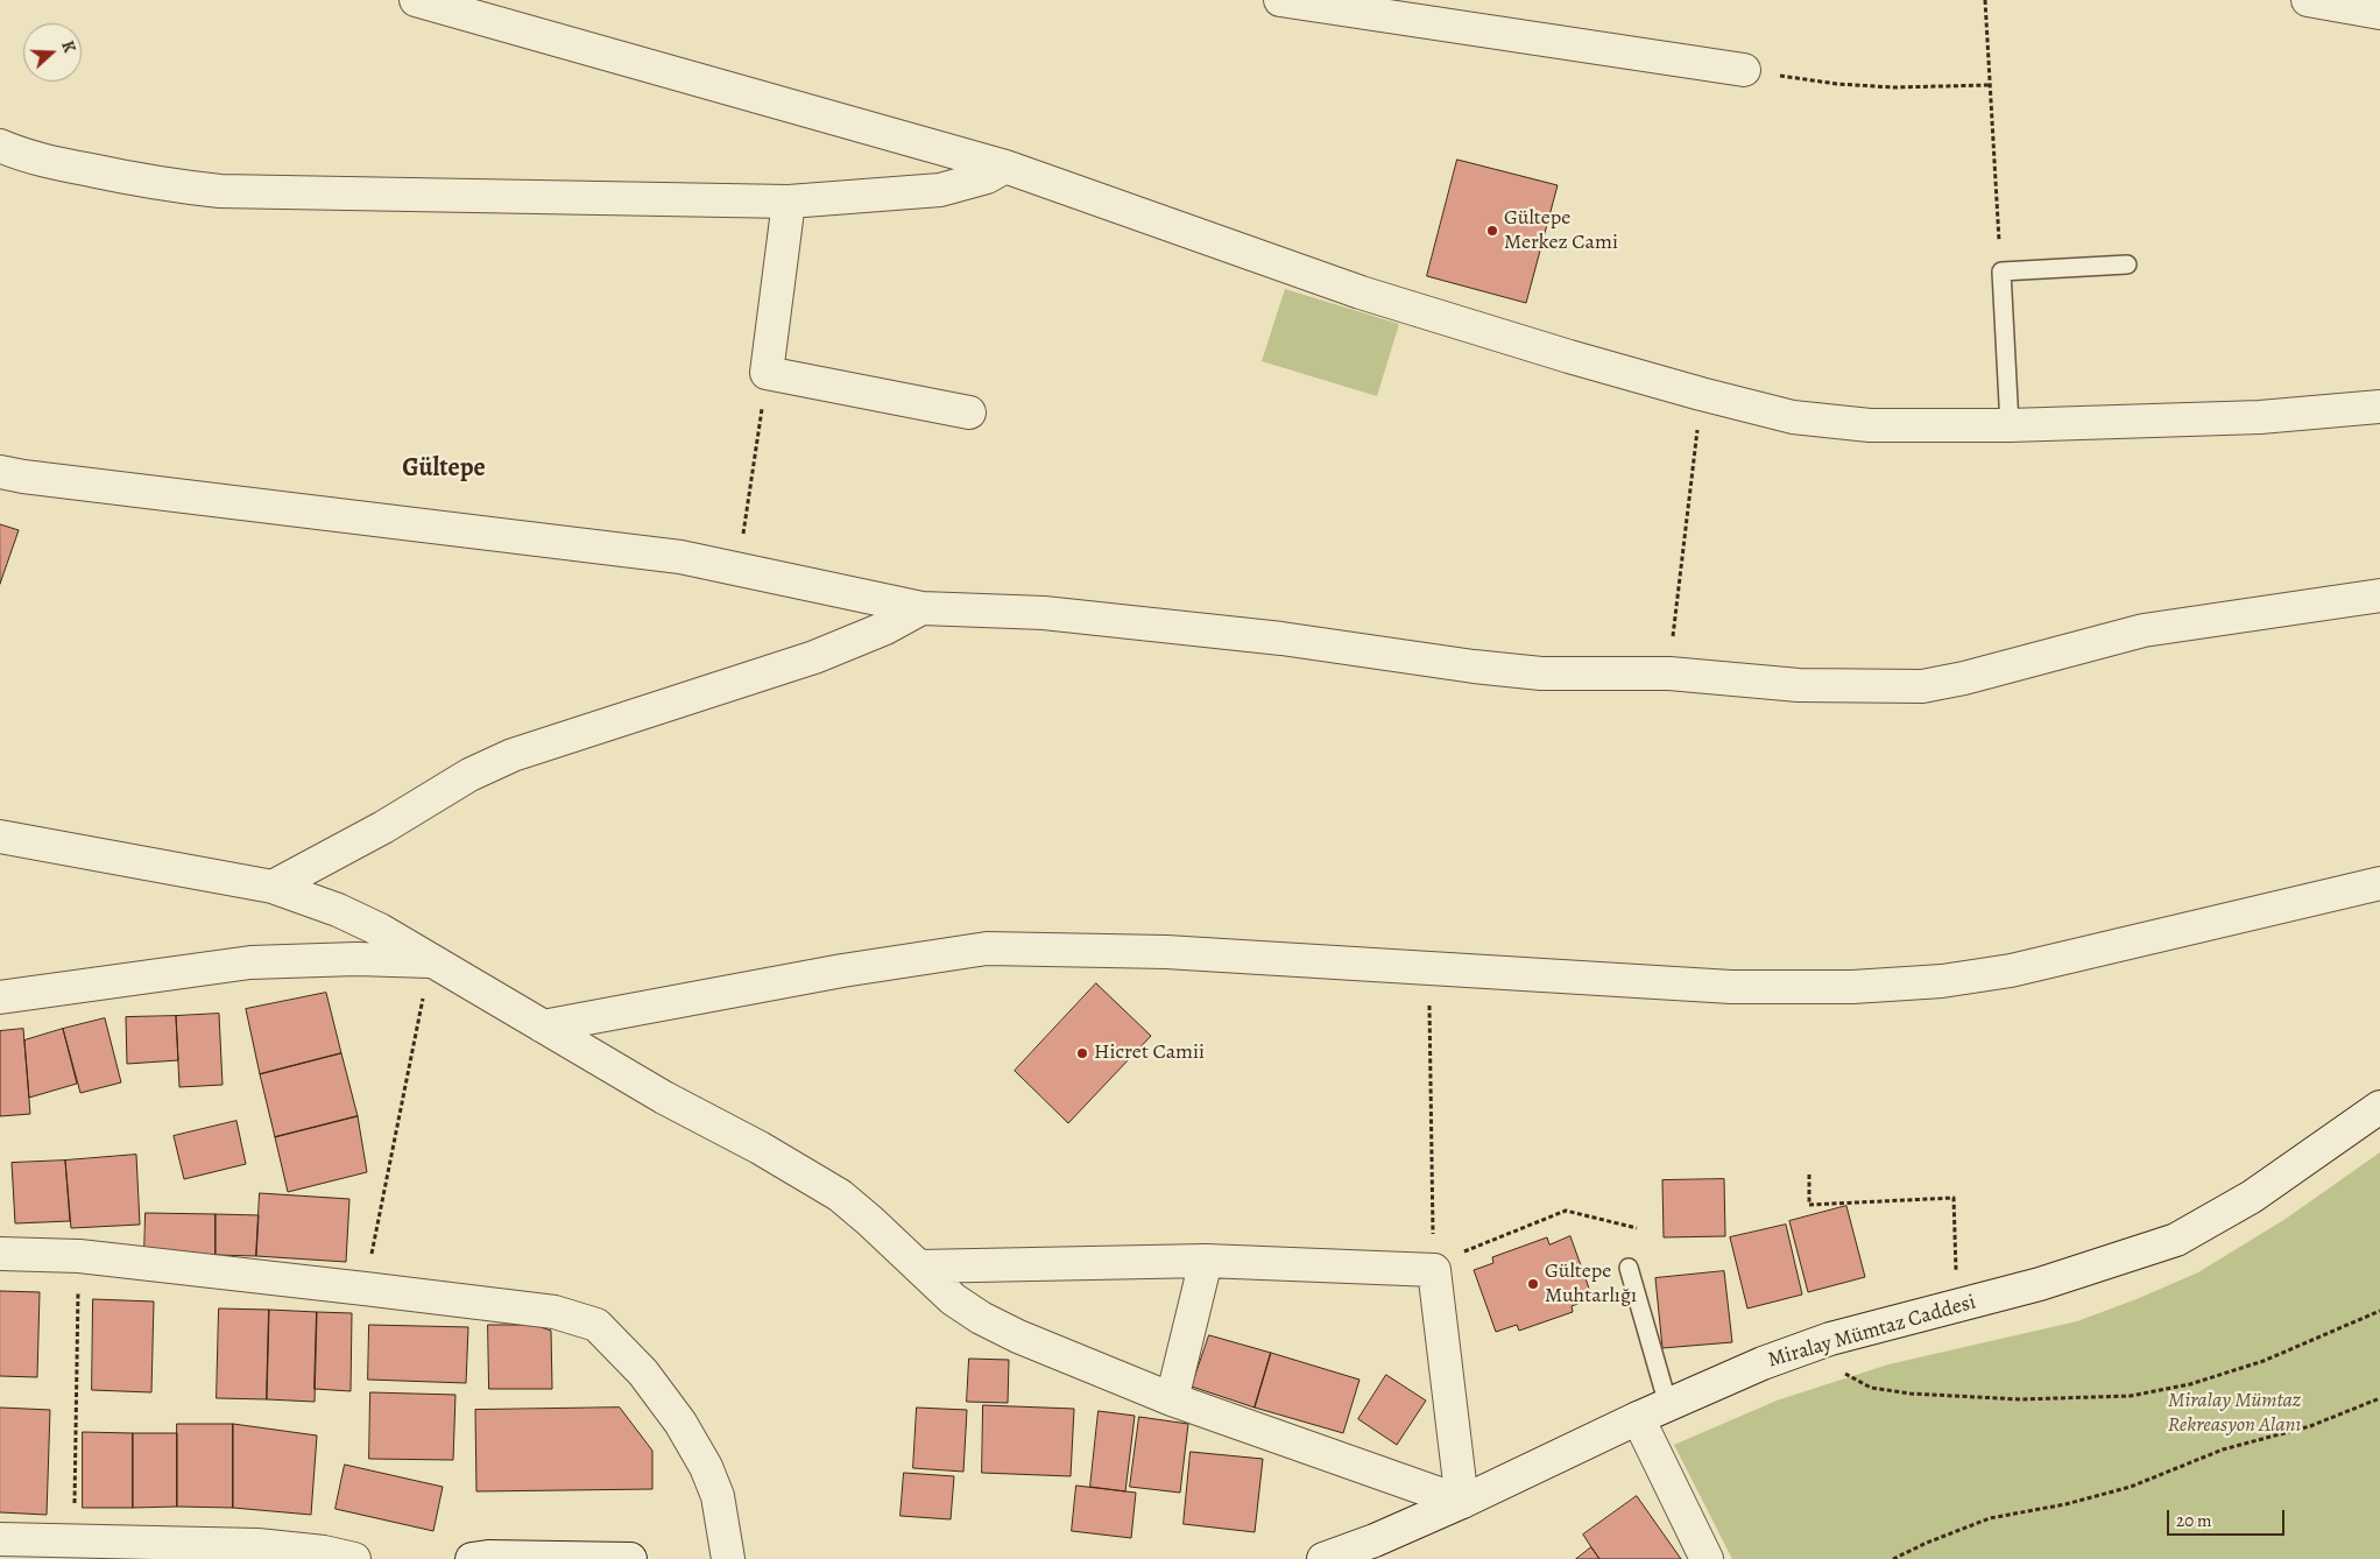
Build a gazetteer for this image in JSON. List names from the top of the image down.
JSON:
{
  "streets": {
    "street": ["Miralay Mümtaz Caddesi"]
  },
  "districts": ["Gültepe"],
  "parks": ["Miralay Mümtaz Rekreasyon Alanı"],
  "places": ["Gültepe Merkez Cami", "Hicret Camii", "Gültepe Muhtarlığı"],
  "scale_bar": "20 m",
  "north": "right"
}
